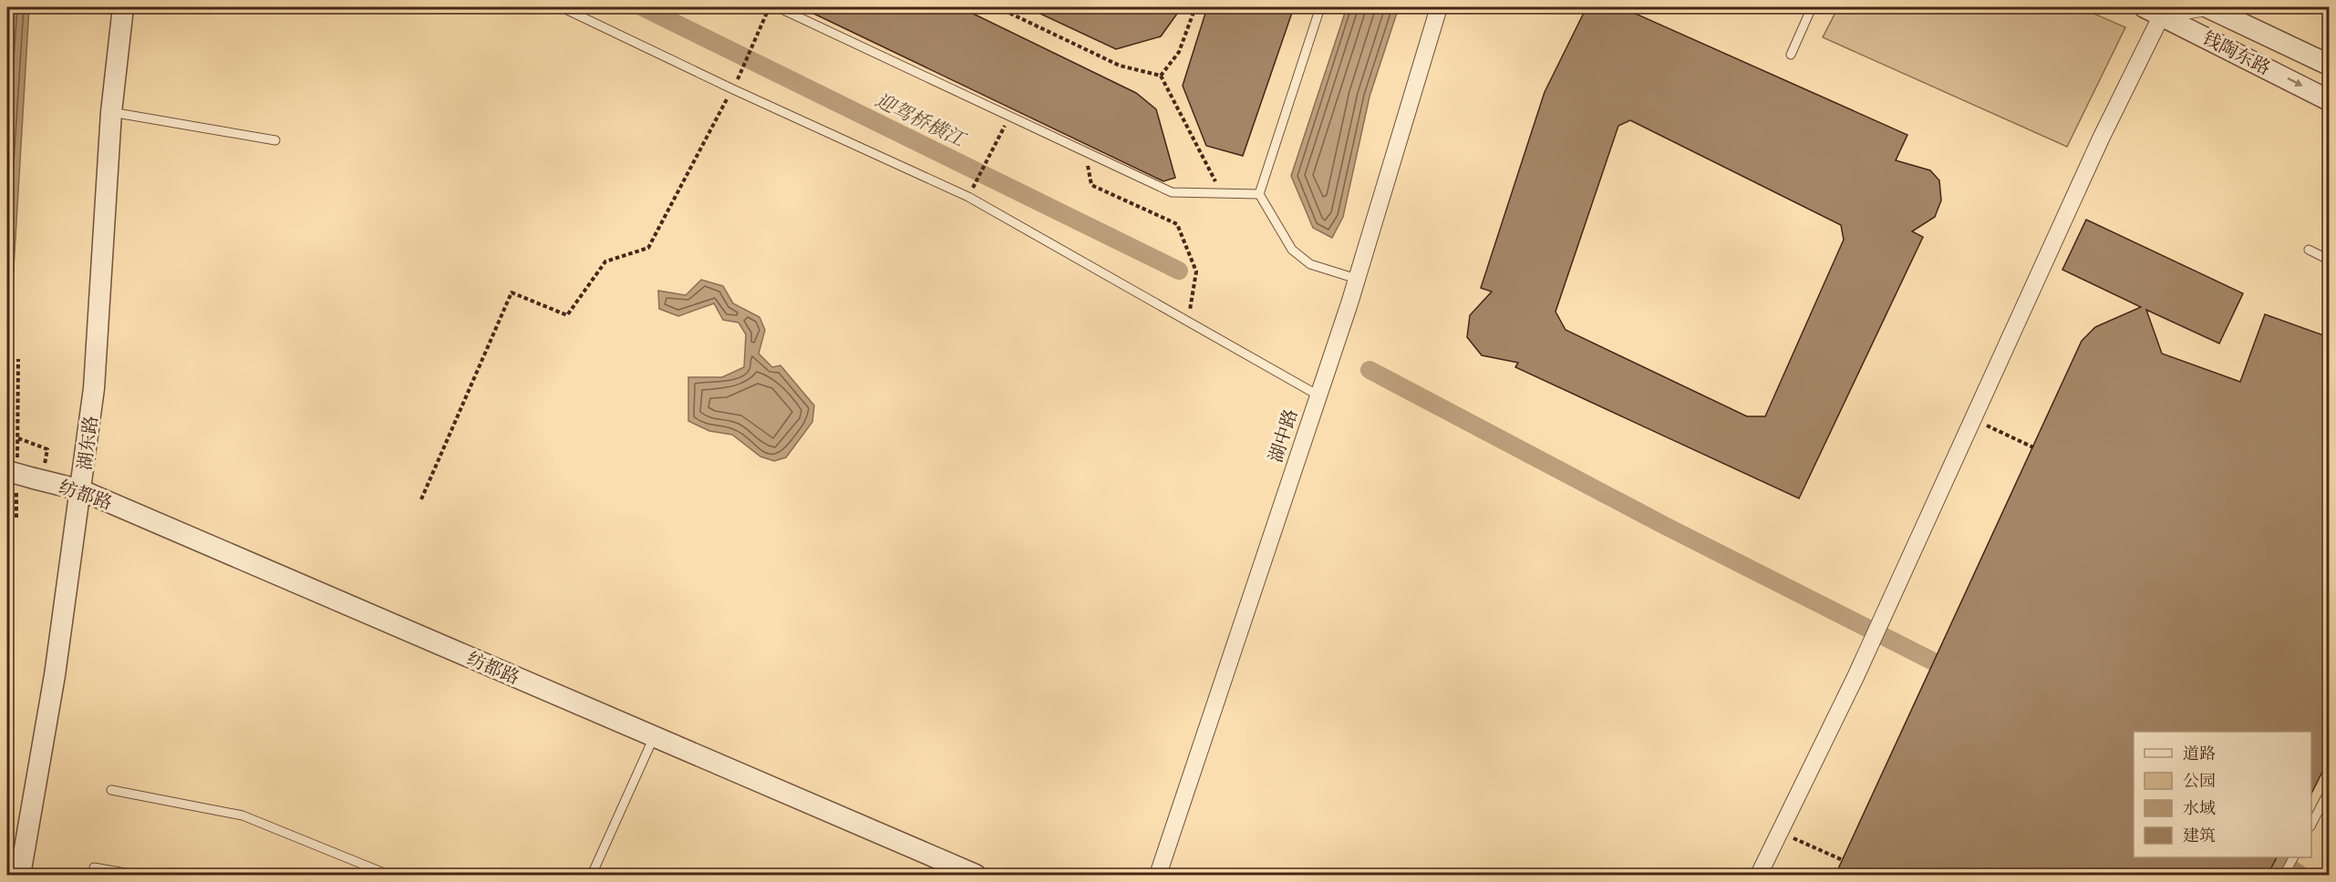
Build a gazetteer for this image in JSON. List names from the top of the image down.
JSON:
{
  "streets": {
    "street": [
      "钱陶东路",
      "湖中路",
      "湖东路",
      "纺都路"
    ]
  },
  "crossings": [
    ["湖东路", "纺都路"]
  ],
  "water": ["迎驾桥横江"],
  "legend": [
    "道路",
    "公园",
    "水域",
    "建筑"
  ]
}
